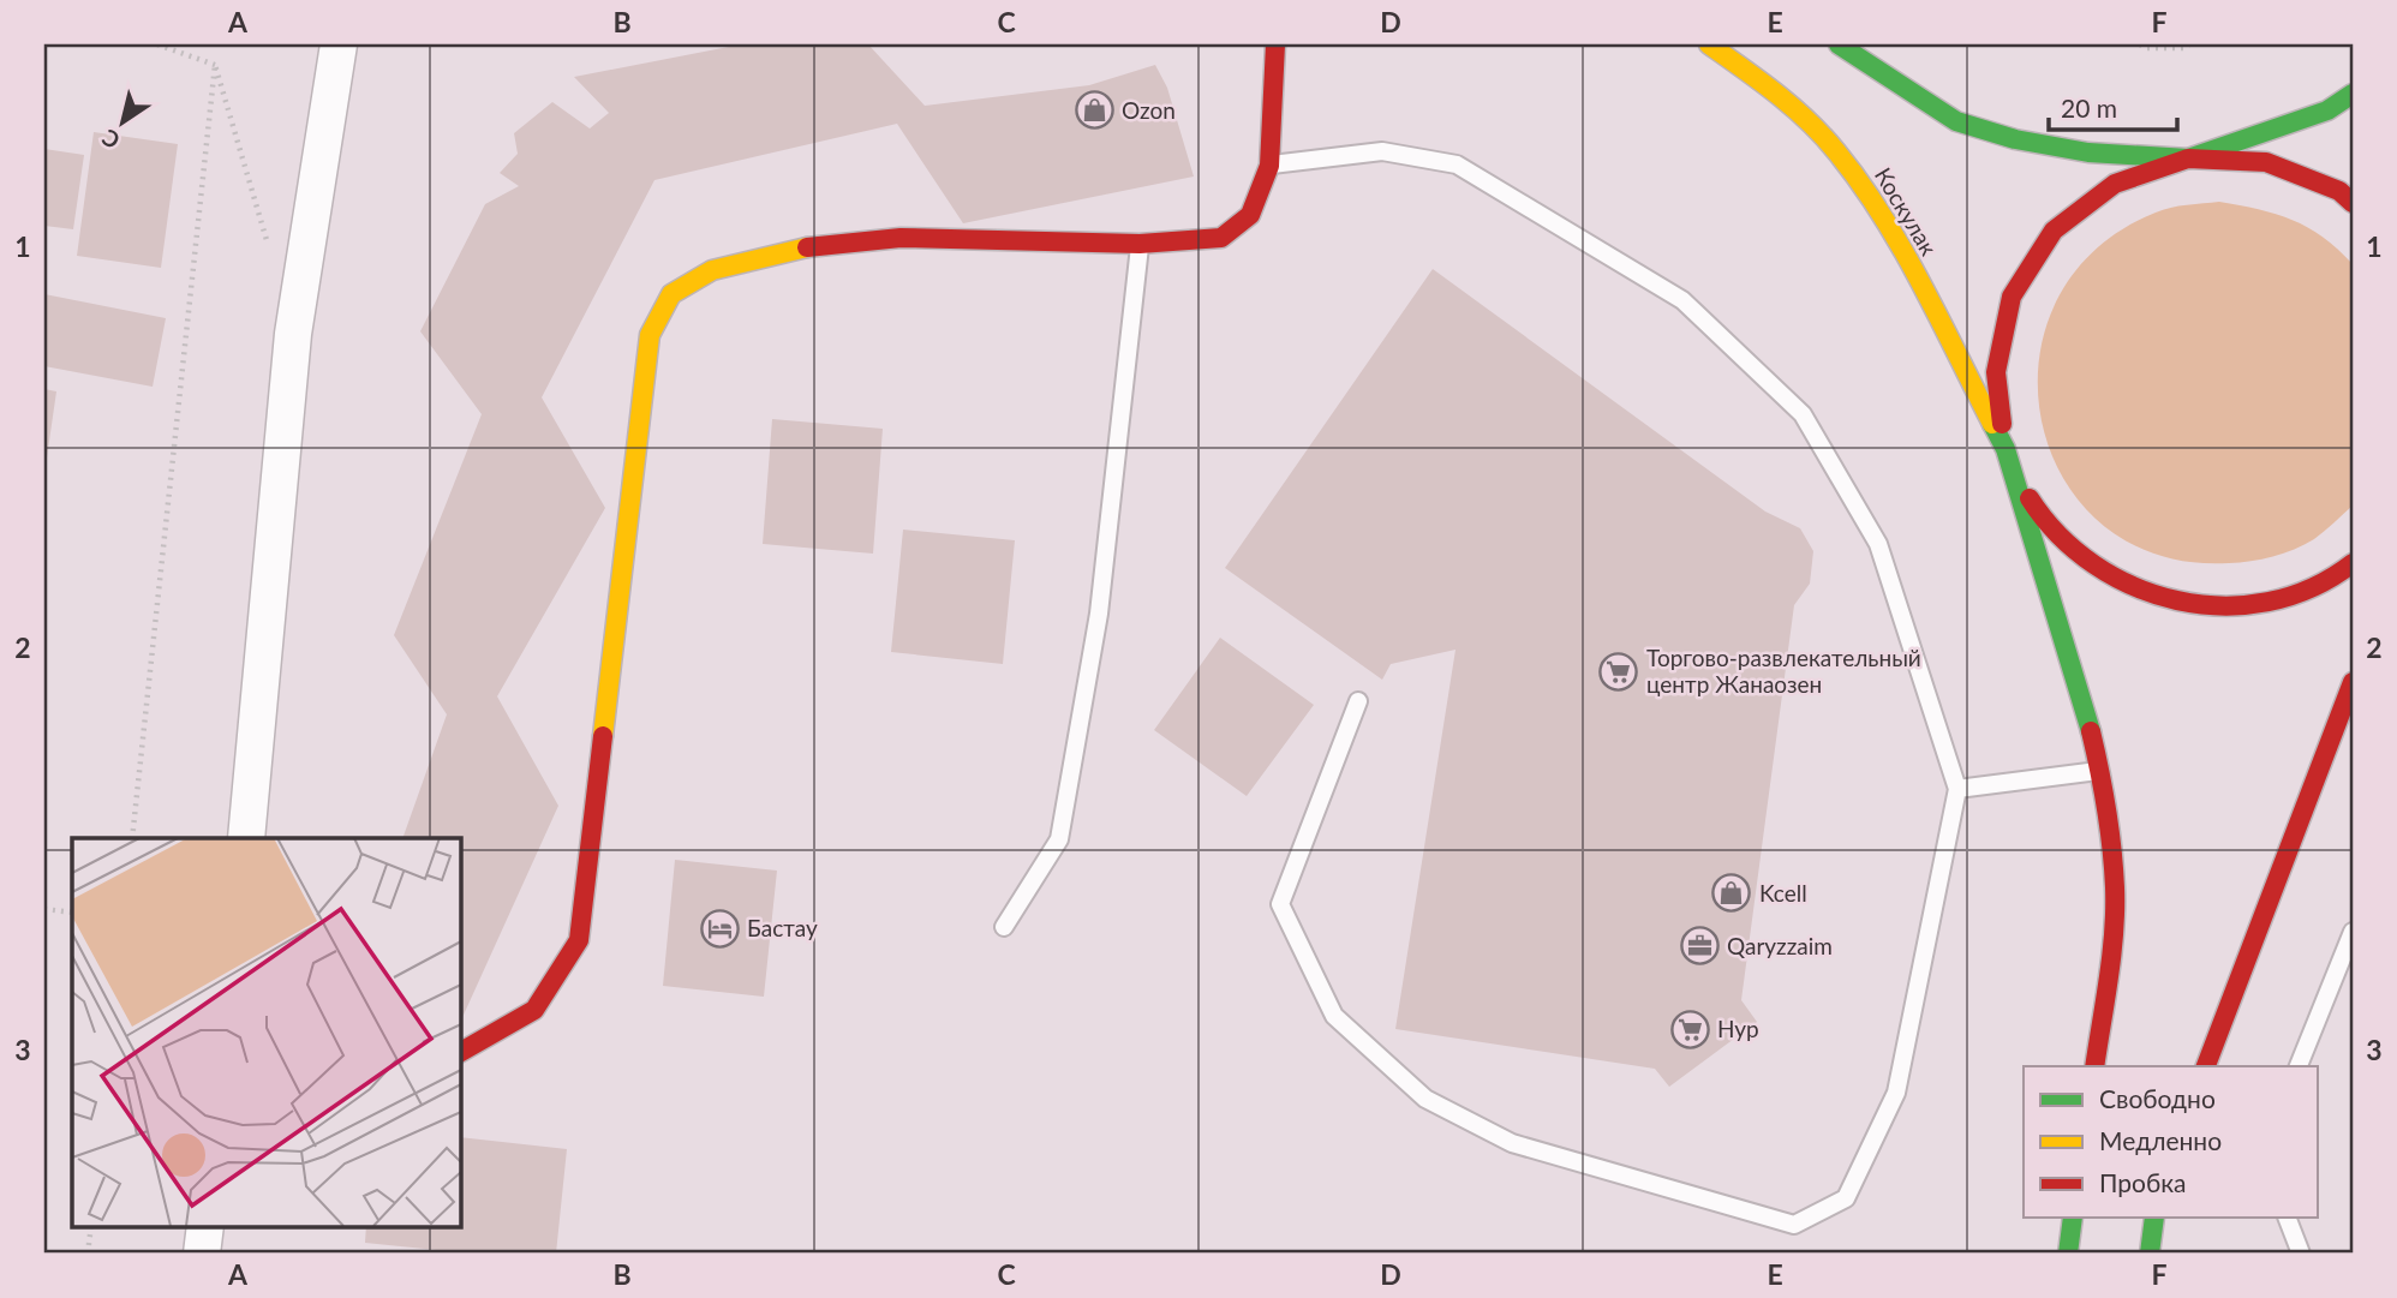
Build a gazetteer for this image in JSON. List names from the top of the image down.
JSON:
{
  "streets": {
    "street": ["Коскулак"]
  },
  "places": {
    "shop": ["Ozon", "Kcell"],
    "supermarket": ["Торгово-развлекательный центр Жанаозен", "Нур"],
    "hotel": ["Бастау"],
    "office": ["Qaryzzaim"]
  },
  "legend": ["Свободно", "Медленно", "Пробка"],
  "scale_bar": "20 m",
  "north": "bottom left",
  "grid": {
    "columns": [
      "A",
      "B",
      "C",
      "D",
      "E",
      "F"
    ],
    "rows": ["1", "2", "3"]
  }
}
